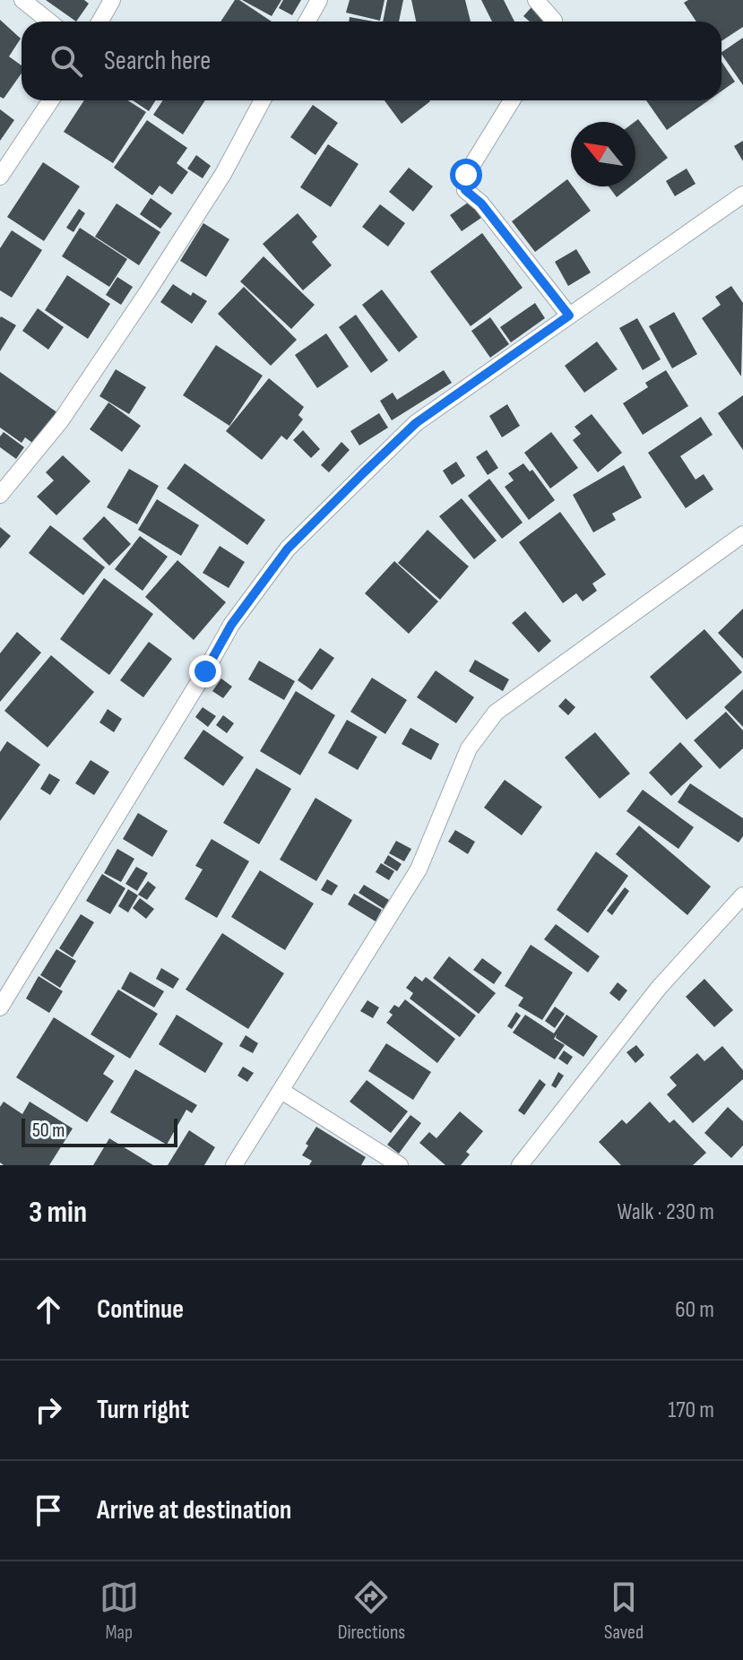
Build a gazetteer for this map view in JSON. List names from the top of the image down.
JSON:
{
  "scale_bar": "50 m",
  "north": "top left",
  "page": {
    "search": "Search here",
    "scale": "50 m",
    "heading": ["3 min", "Walk · 230 m"],
    "list": [
      ["Continue", "60 m"],
      ["Turn right", "170 m"],
      "Arrive at destination"
    ],
    "nav": ["Map", "Directions", "Saved"]
  }
}
